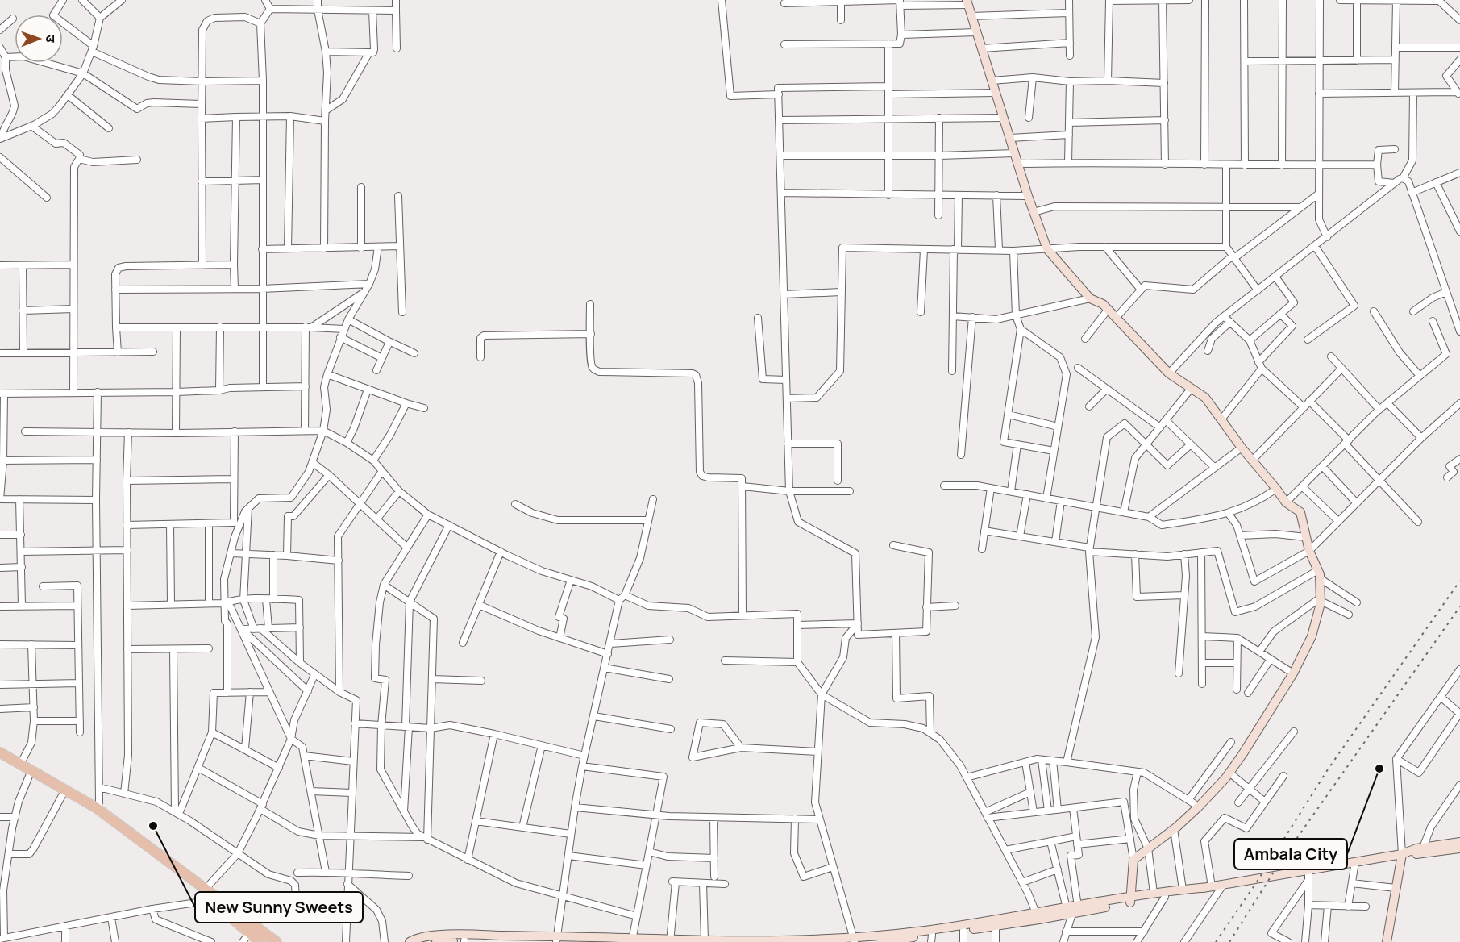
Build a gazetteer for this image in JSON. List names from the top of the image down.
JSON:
{
  "places": ["Ambala City", "New Sunny Sweets"],
  "north": "right"
}
